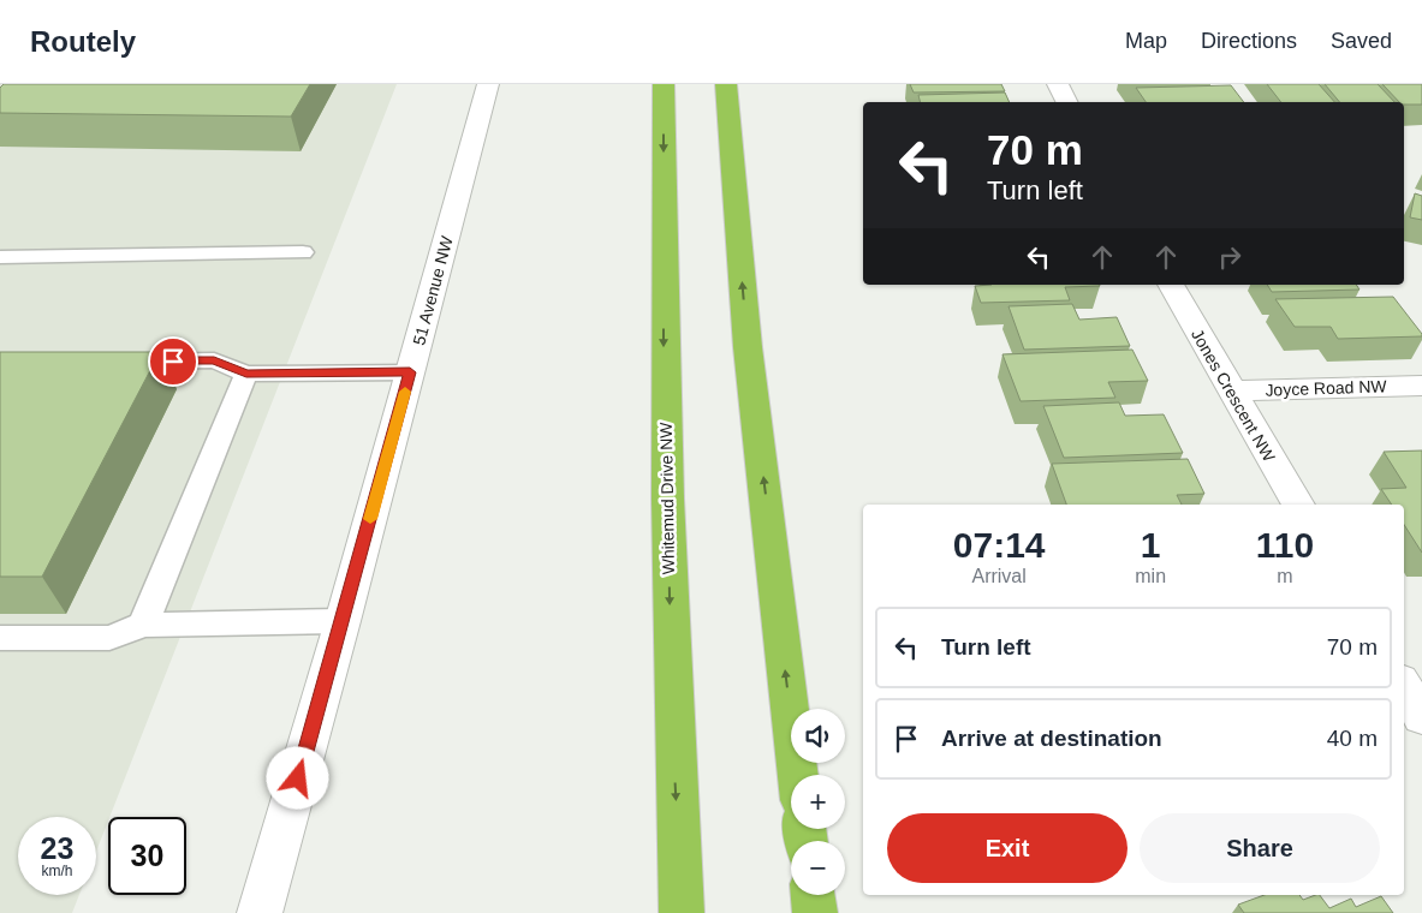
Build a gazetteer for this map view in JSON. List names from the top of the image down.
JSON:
{
  "streets": {
    "highway": ["Whitemud Drive NW"],
    "street": ["51 Avenue NW", "Joyce Road NW", "Jones Crescent NW"]
  },
  "crossings": [
    ["Joyce Road NW", "Jones Crescent NW"]
  ],
  "page": {
    "header": "Routely",
    "nav": ["Map", "Directions", "Saved"],
    "turn": ["70 m", "Turn left"],
    "eta": [
      "07:14",
      "Arrival",
      "1",
      "min",
      "110",
      "m"
    ],
    "list": [
      {
        "name": "Turn left",
        "value": "70 m"
      },
      {
        "name": "Arrive at destination",
        "value": "40 m"
      }
    ],
    "map_buttons": ["+", "−"],
    "buttons": ["Exit", "Share"],
    "speed": "23 km/h",
    "limit": "30"
  }
}
